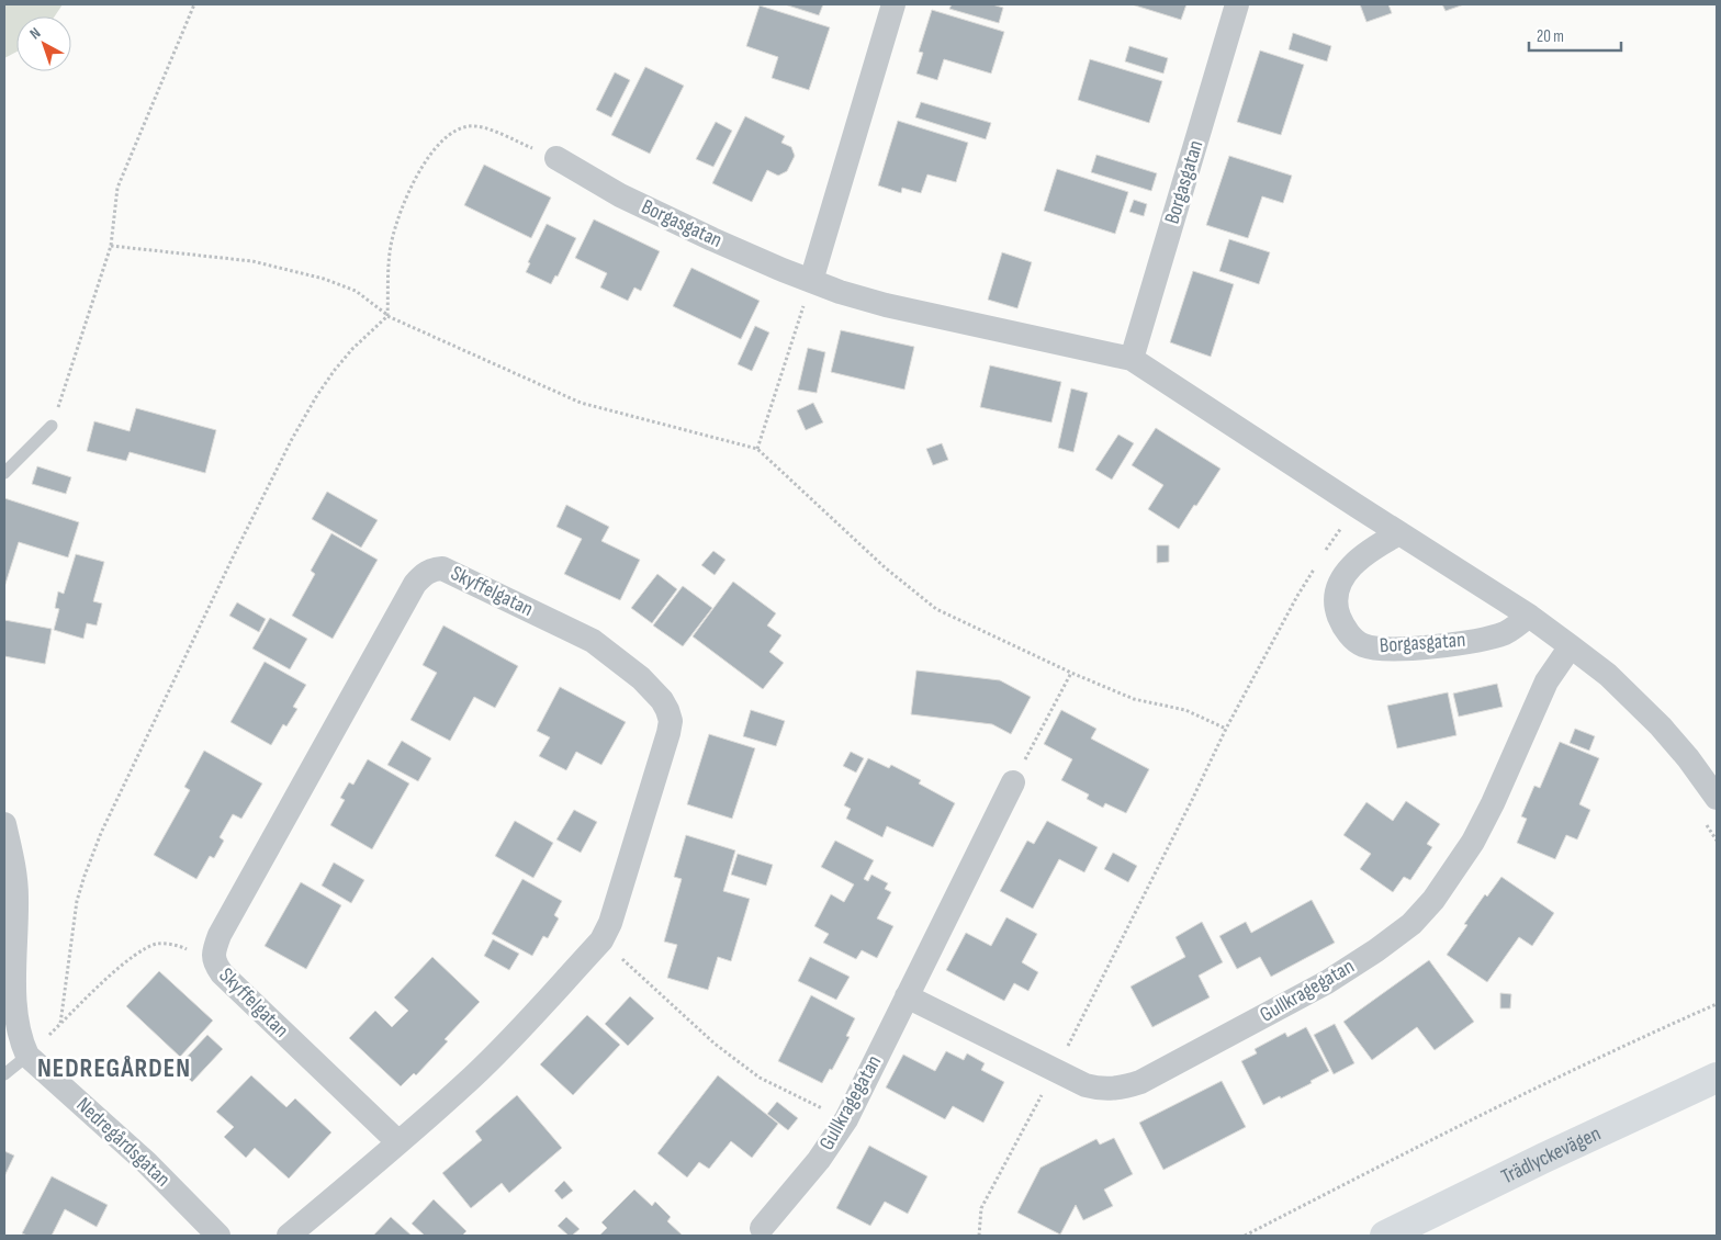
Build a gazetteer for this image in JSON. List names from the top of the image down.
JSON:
{
  "streets": {
    "street": [
      "Borgasgatan",
      "Skyffelgatan",
      "Gullkragegatan",
      "Nedregårdsgatan",
      "Trädlyckevägen"
    ]
  },
  "crossings": [
    ["Borgasgatan", "Gullkragegatan"]
  ],
  "districts": ["NEDREGÅRDEN"],
  "scale_bar": "20 m",
  "north": "top left"
}
